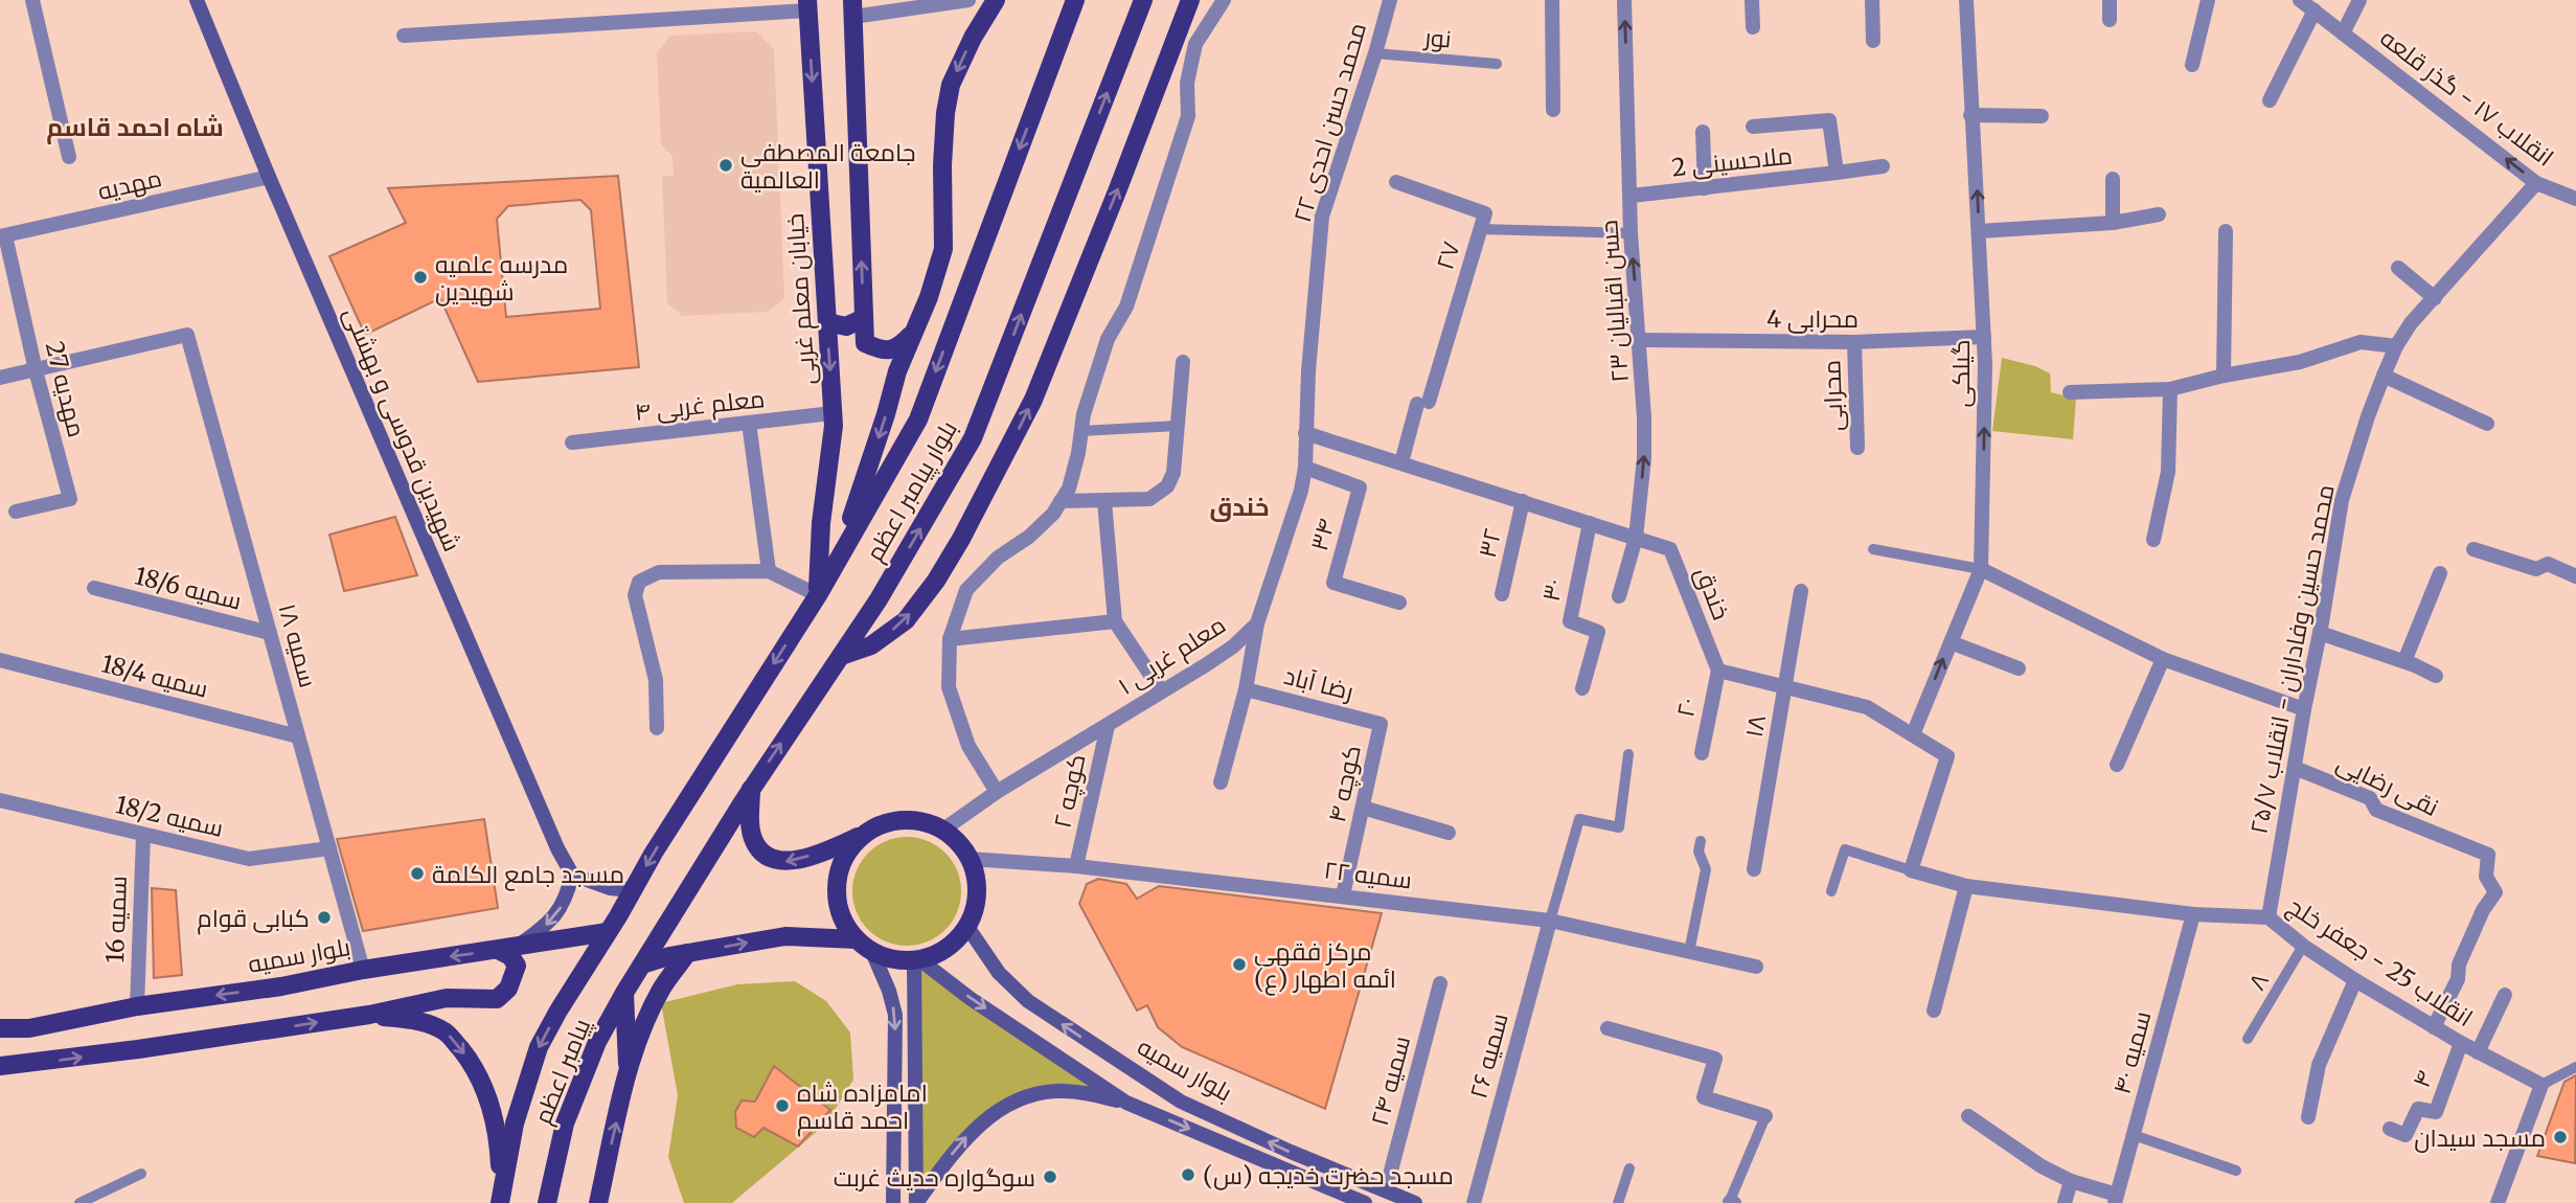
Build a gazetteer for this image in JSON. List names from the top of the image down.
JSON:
{
  "streets": {
    "main road": [
      "خیابان معلم غربی",
      "شهیدین قدوسی و بهشتی",
      "بلوار پیامبر اعظم",
      "بلوار سمیه",
      "پیامبر اعظم"
    ],
    "street": [
      "انقلاب ۱۷ - گذر قلعه",
      "۲۲ محمد حسن احدی",
      "ملاحسینی 2",
      "مهدیه",
      "۲۷",
      "۲۳ حسن اقبالیان",
      "محرابی 4",
      "گیلکی",
      "مهدیه 27",
      "محرابی",
      "معلم غربی ۴",
      "۳۴",
      "۳۲",
      "سمیه 18/6",
      "۳۰",
      "خندق",
      "سمیه ۱۸",
      "معلم غربی ۱",
      "محمد حسین وفاداران - انقلاب ۲۵/۷",
      "سمیه 18/4",
      "رضا آباد",
      "۲۰",
      "۱۸",
      "کوچه ۴",
      "نقی رضایی",
      "کوچه ۲",
      "سمیه 18/2",
      "سمیه ۲۲",
      "سمیه 16",
      "انقلاب 25 - جعفر خلج",
      "سمیه ۴۰",
      "سمیه ۲۶",
      "۴",
      "سمیه ۲۴"
    ],
    "lane": ["نور", "۸"]
  },
  "crossings": [
    ["نور", "۲۲ محمد حسن احدی"],
    ["انقلاب ۱۷ - گذر قلعه", "محمد حسین وفاداران - انقلاب ۲۵/۷"],
    ["۲۲ محمد حسن احدی", "خندق"],
    ["۲۲ محمد حسن احدی", "معلم غربی ۱"],
    ["ملاحسینی 2", "۲۳ حسن اقبالیان"],
    ["مهدیه", "مهدیه 27"],
    ["مهدیه", "شهیدین قدوسی و بهشتی"],
    ["۲۷", "خندق"],
    ["خیابان معلم غربی", "معلم غربی ۴"],
    ["۲۳ حسن اقبالیان", "محرابی 4"],
    ["۲۳ حسن اقبالیان", "خندق"],
    ["محرابی 4", "گیلکی"],
    ["محرابی 4", "محرابی"],
    ["مهدیه 27", "سمیه ۱۸"],
    ["بلوار پیامبر اعظم", "پیامبر اعظم"],
    ["۳۴", "معلم غربی ۱"],
    ["۳۲", "خندق"],
    ["سمیه 18/6", "سمیه ۱۸"],
    ["۳۰", "خندق"],
    ["خندق", "معلم غربی ۱"],
    ["خندق", "۲۰"],
    ["سمیه ۱۸", "سمیه 18/4"],
    ["سمیه ۱۸", "سمیه 18/2"],
    ["سمیه ۱۸", "بلوار سمیه"],
    ["معلم غربی ۱", "کوچه ۲"],
    ["معلم غربی ۱", "سمیه ۲۲"],
    ["معلم غربی ۱", "بلوار سمیه"],
    ["محمد حسین وفاداران - انقلاب ۲۵/۷", "نقی رضایی"],
    ["محمد حسین وفاداران - انقلاب ۲۵/۷", "انقلاب 25 - جعفر خلج"],
    ["رضا آباد", "کوچه ۴"],
    ["کوچه ۴", "سمیه ۲۲"],
    ["نقی رضایی", "انقلاب 25 - جعفر خلج"],
    ["کوچه ۲", "سمیه ۲۲"],
    ["سمیه 18/2", "سمیه 16"],
    ["سمیه ۲۲", "بلوار سمیه"],
    ["سمیه ۲۲", "سمیه ۲۶"],
    ["سمیه 16", "بلوار سمیه"],
    ["بلوار سمیه", "پیامبر اعظم"],
    ["بلوار سمیه", "سمیه ۲۴"],
    ["انقلاب 25 - جعفر خلج", "۸"],
    ["انقلاب 25 - جعفر خلج", "سمیه ۴۰"],
    ["انقلاب 25 - جعفر خلج", "۴"]
  ],
  "one_way": ["انقلاب ۱۷ - گذر قلعه", "گیلکی"],
  "districts": ["شاه احمد قاسم", "خندق"],
  "places": [
    "جامعة المصطفی العالمیة",
    "مدرسه علمیه شهیدین",
    "مسجد جامع الکلمة",
    "کبابی قوام",
    "مرکز فقهی ائمه اطهار (ع)",
    "امامزاده شاه احمد قاسم",
    "مسجد سیدان",
    "مسجد حضرت خدیجه (س)",
    "سوگواره حدیث غربت"
  ]
}
